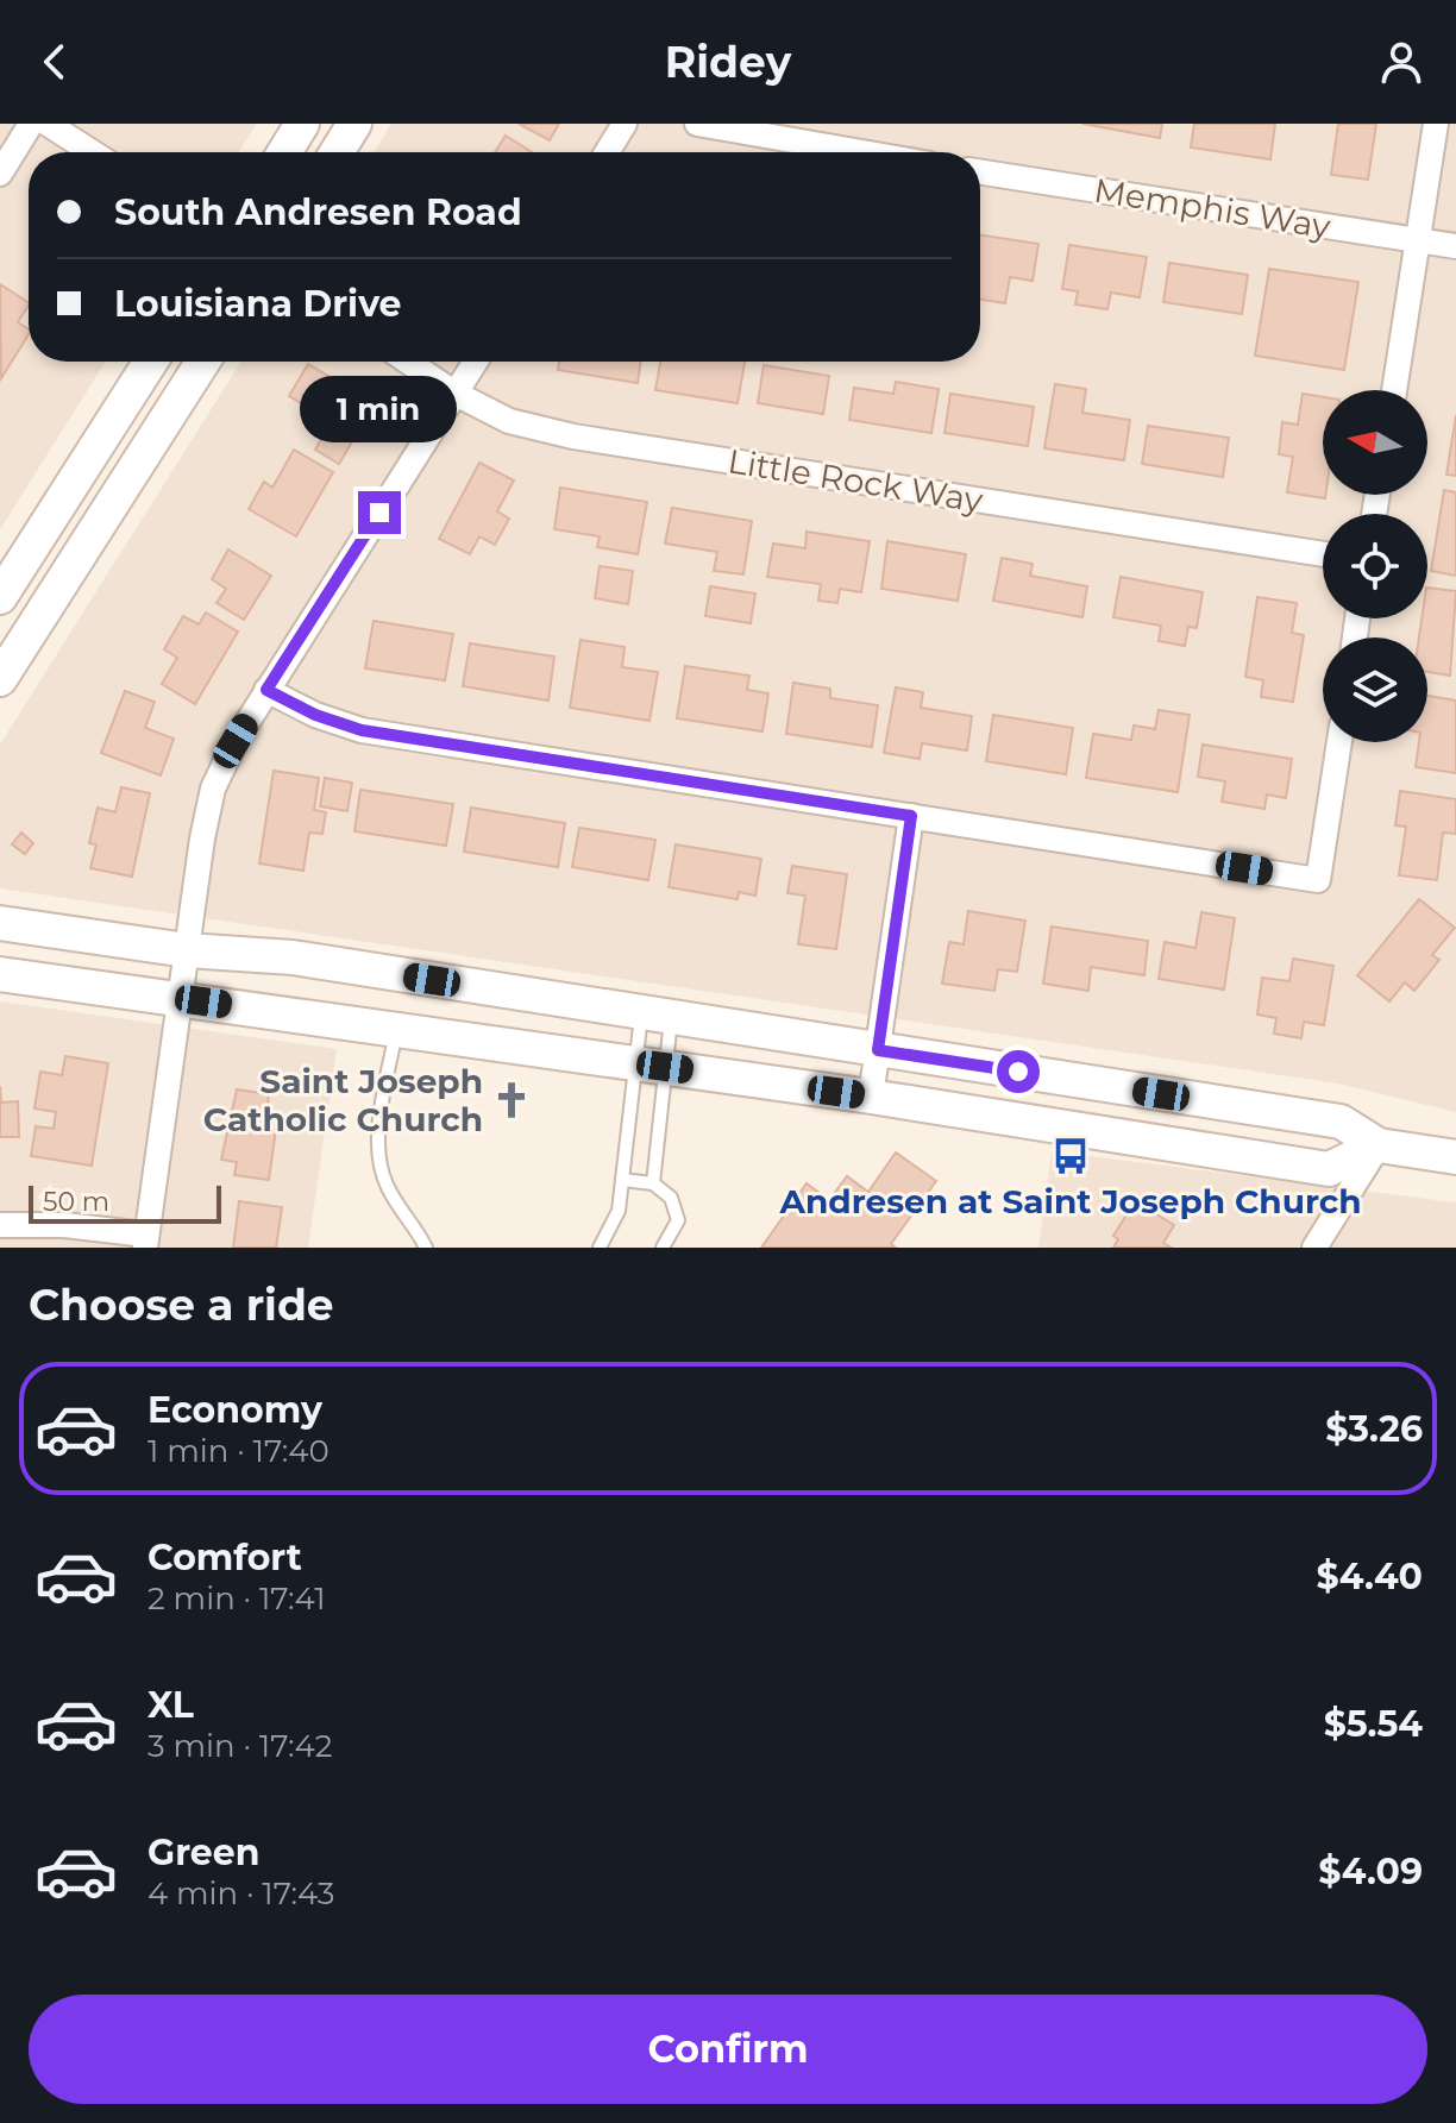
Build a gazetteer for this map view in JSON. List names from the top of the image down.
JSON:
{
  "streets": {
    "street": ["Memphis Way", "Little Rock Way"]
  },
  "places": {
    "church": ["Saint Joseph Catholic Church"],
    "bus stop": ["Andresen at Saint Joseph Church"]
  },
  "scale_bar": "50 m",
  "north": "left",
  "page": {
    "header": "Ridey",
    "banner": ["South Andresen Road", "Louisiana Drive"],
    "bubble": "1 min",
    "scale": "50 m",
    "heading": "Choose a ride",
    "list": [
      {
        "name": "Economy",
        "note": "1 min · 17:40",
        "value": "$3.26"
      },
      {
        "name": "Comfort",
        "note": "2 min · 17:41",
        "value": "$4.40"
      },
      {
        "name": "XL",
        "note": "3 min · 17:42",
        "value": "$5.54"
      },
      {
        "name": "Green",
        "note": "4 min · 17:43",
        "value": "$4.09"
      }
    ],
    "buttons": "Confirm"
  }
}
